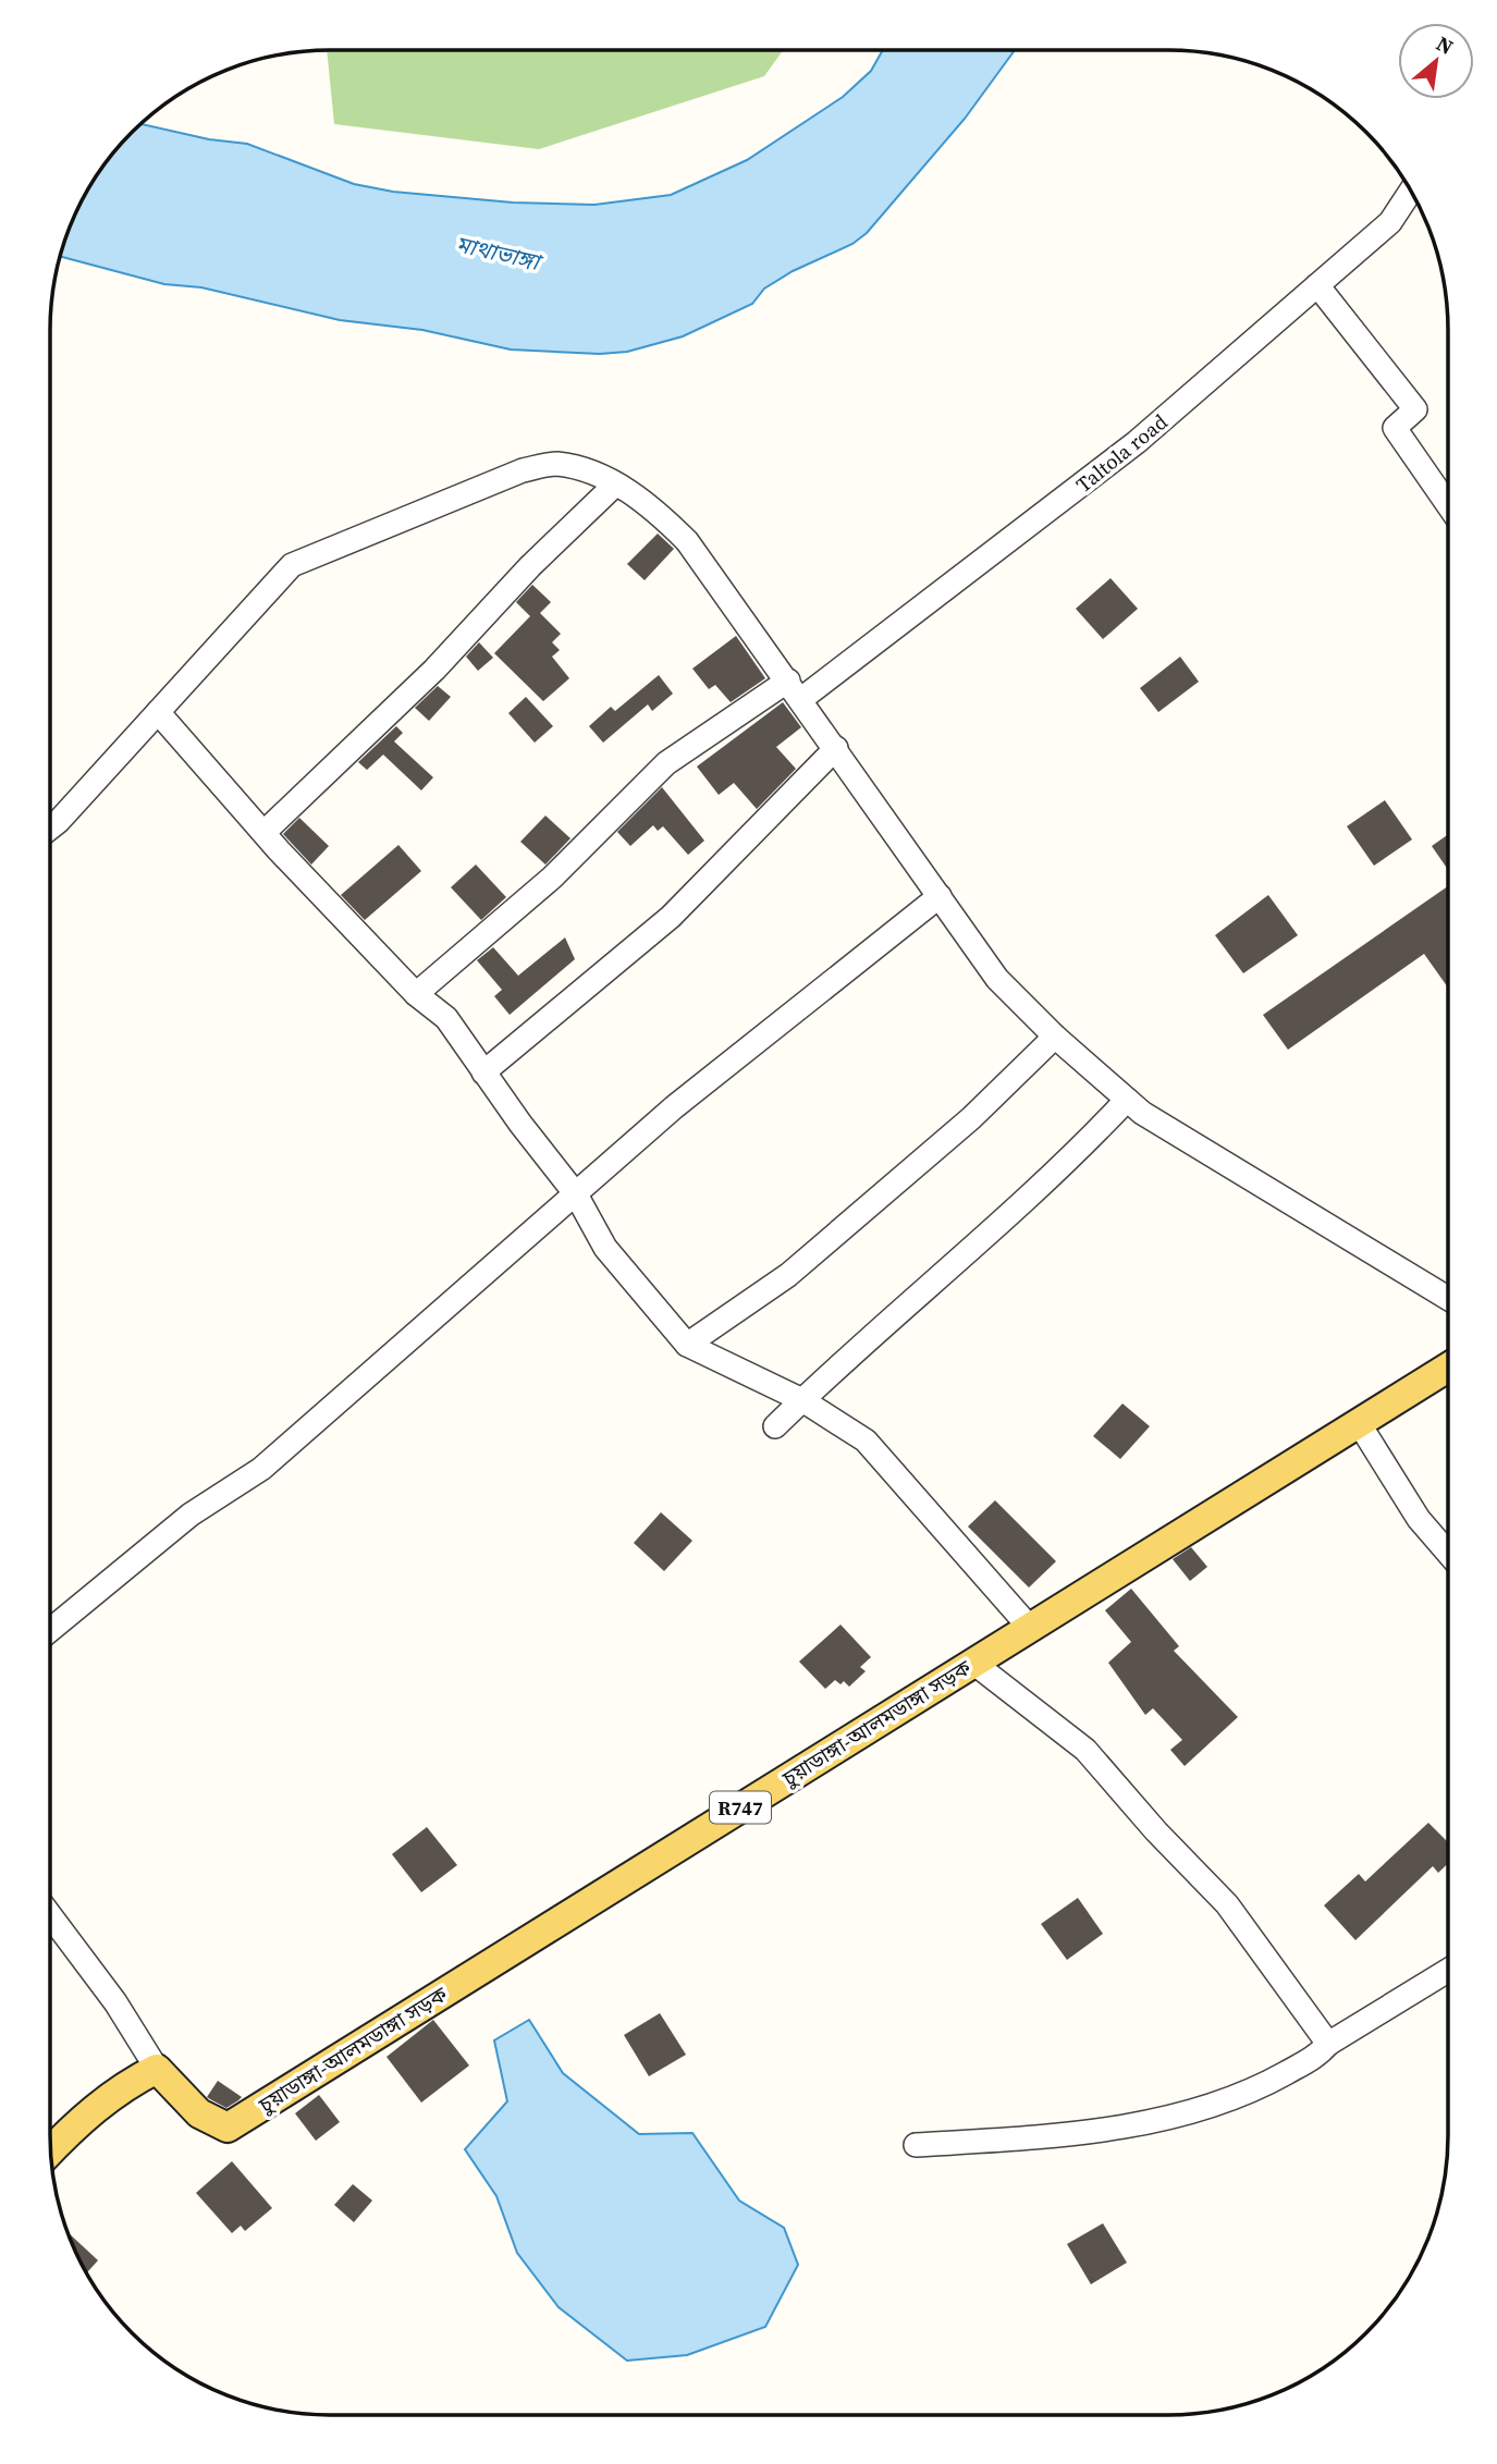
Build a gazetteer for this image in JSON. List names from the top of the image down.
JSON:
{
  "streets": {
    "main road": ["চুয়াডাঙ্গা-আলমডাঙ্গা সড়ক", "R747"],
    "street": ["Taltola road"]
  },
  "water": ["মাথাভাঙ্গা"],
  "north": "top right"
}
